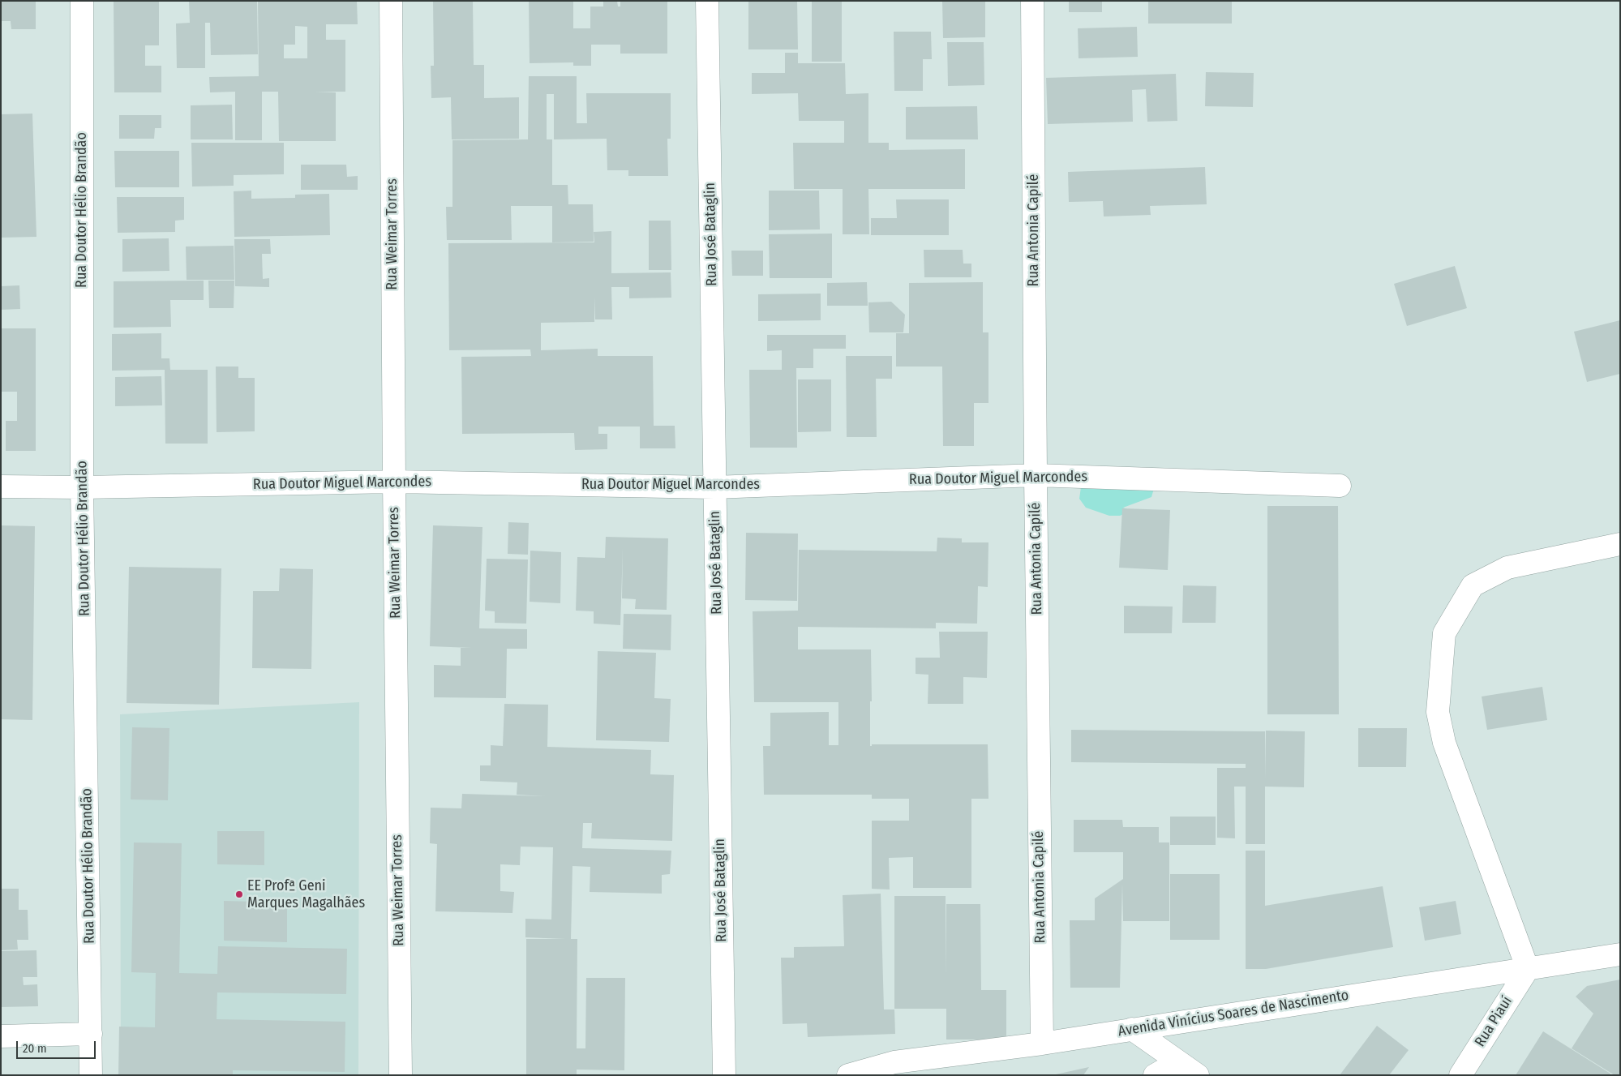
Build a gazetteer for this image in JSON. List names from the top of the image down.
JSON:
{
  "streets": {
    "street": [
      "Rua Doutor Hélio Brandão",
      "Rua Antonia Capilé",
      "Rua Weimar Torres",
      "Rua José Bataglin",
      "Rua Doutor Miguel Marcondes",
      "Avenida Vinícius Soares de Nascimento",
      "Rua Piauí"
    ]
  },
  "crossings": [
    ["Rua Doutor Hélio Brandão", "Rua Doutor Miguel Marcondes"],
    ["Rua Antonia Capilé", "Rua Doutor Miguel Marcondes"],
    ["Rua Antonia Capilé", "Avenida Vinícius Soares de Nascimento"],
    ["Rua Weimar Torres", "Rua Doutor Miguel Marcondes"],
    ["Rua José Bataglin", "Rua Doutor Miguel Marcondes"],
    ["Avenida Vinícius Soares de Nascimento", "Rua Piauí"]
  ],
  "places": ["EE Profª Geni Marques Magalhães"],
  "scale_bar": "20 m"
}
